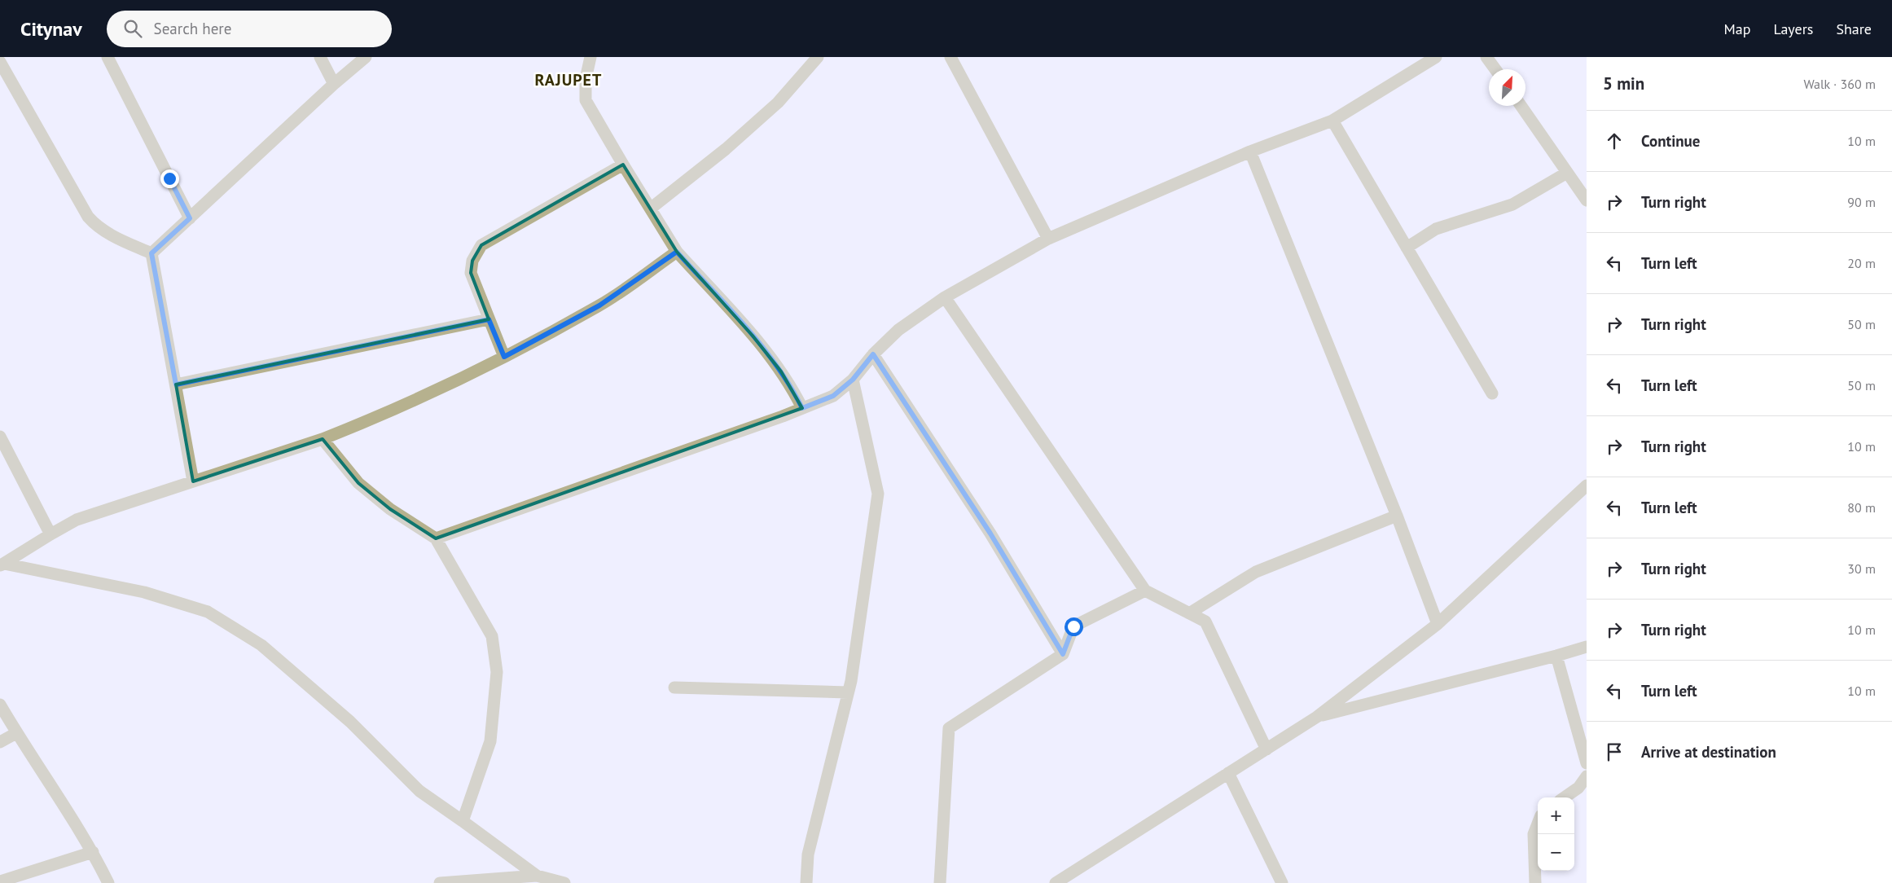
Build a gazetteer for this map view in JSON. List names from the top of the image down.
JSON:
{
  "districts": ["RAJUPET"],
  "north": "top right",
  "page": {
    "header": "Citynav",
    "search": "Search here",
    "nav": ["Map", "Layers", "Share"],
    "heading": ["5 min", "Walk · 360 m"],
    "list": [
      ["Continue", "10 m"],
      ["Turn right", "90 m"],
      ["Turn left", "20 m"],
      ["Turn right", "50 m"],
      ["Turn left", "50 m"],
      ["Turn right", "10 m"],
      ["Turn left", "80 m"],
      ["Turn right", "30 m"],
      ["Turn right", "10 m"],
      ["Turn left", "10 m"],
      "Arrive at destination"
    ],
    "map_buttons": ["+", "−"]
  }
}
